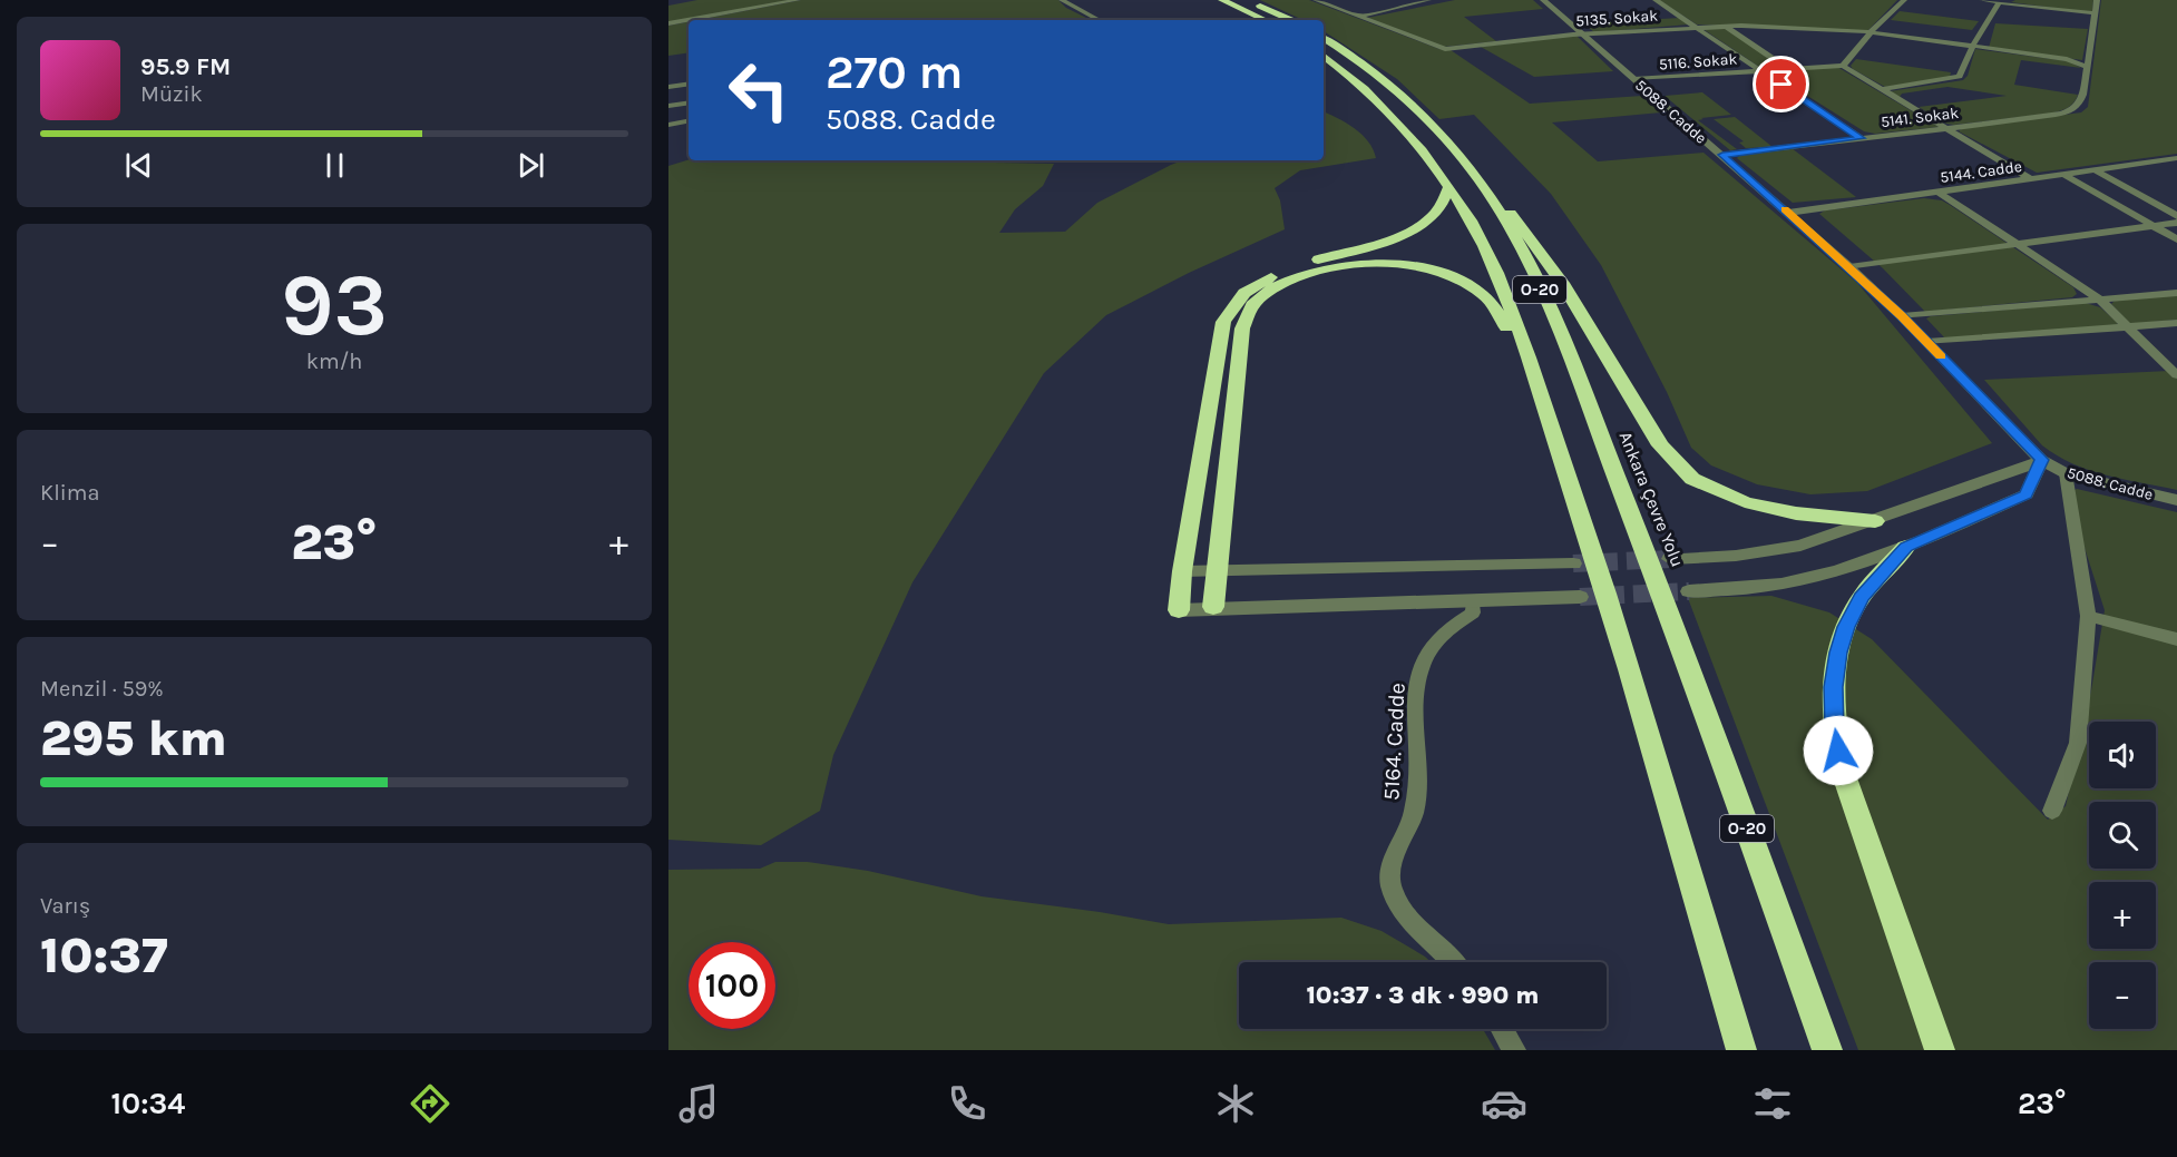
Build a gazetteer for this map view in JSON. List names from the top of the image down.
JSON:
{
  "streets": {
    "highway": ["O-20", "Ankara Çevre Yolu"],
    "street": [
      "5135. Sokak",
      "5116. Sokak",
      "5088. Cadde",
      "5141. Sokak",
      "5144. Cadde",
      "5164. Cadde"
    ]
  },
  "crossings": [
    ["5135. Sokak", "5088. Cadde"],
    ["5135. Sokak", "5141. Sokak"],
    ["5116. Sokak", "5088. Cadde"],
    ["5088. Cadde", "5141. Sokak"],
    ["5088. Cadde", "5144. Cadde"]
  ],
  "page": {
    "turn": ["270 m", "5088. Cadde"],
    "song": ["95.9 FM", "Müzik"],
    "tile": [
      ["93", "km/h"],
      "Klima",
      ["Menzil · 59%", "295 km"],
      ["Varış", "10:37"]
    ],
    "heat": ["−", "23°", "+"],
    "map_buttons": ["+", "−"],
    "limit": "100",
    "trip": "10:37 · 3 dk · 990 m",
    "tabs": ["10:34", "23°"]
  }
}
